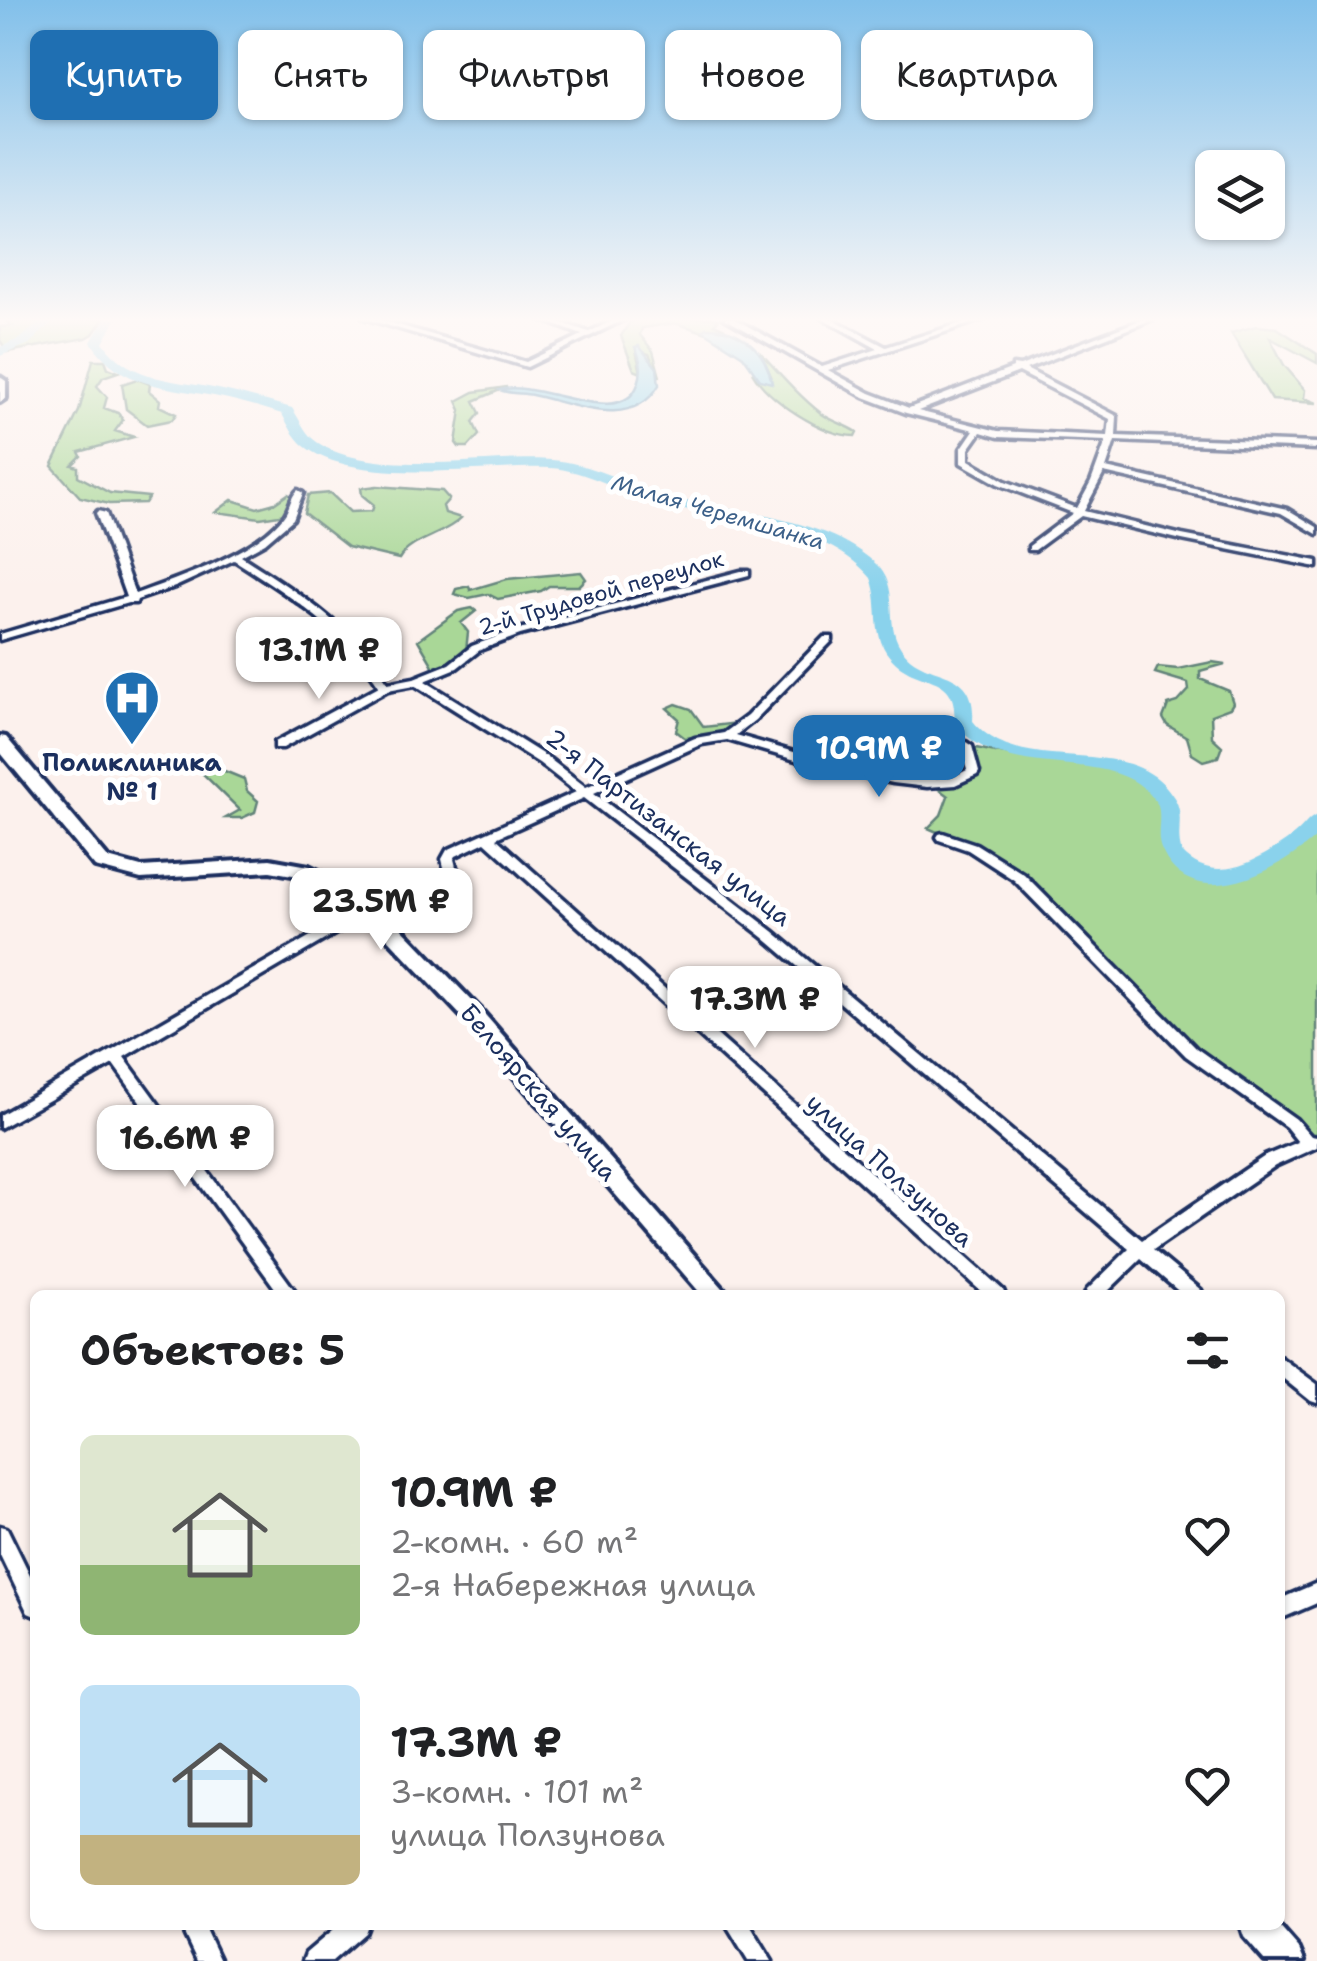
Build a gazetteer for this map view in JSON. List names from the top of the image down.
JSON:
{
  "streets": {
    "street": [
      "2-й Трудовой переулок",
      "2-я Партизанская улица",
      "Белоярская улица",
      "улица Ползунова"
    ]
  },
  "crossings": [
    ["2-й Трудовой переулок", "2-я Партизанская улица"]
  ],
  "water": ["Малая Черемшанка"],
  "places": {
    "hospital": ["Поликлиника № 1"]
  },
  "page": {
    "chip": [
      "Купить",
      "Снять",
      "Фильтры",
      "Новое",
      "Квартира"
    ],
    "price": [
      "13.1M ₽",
      "10.9M ₽",
      "23.5M ₽",
      "17.3M ₽",
      "16.6M ₽"
    ],
    "heading": "Объектов: 5",
    "list": [
      {
        "name": "10.9M ₽",
        "note": "2-комн. · 60 m² · 2-я Набережная улица"
      },
      {
        "name": "17.3M ₽",
        "note": "3-комн. · 101 m² · улица Ползунова"
      }
    ]
  }
}
